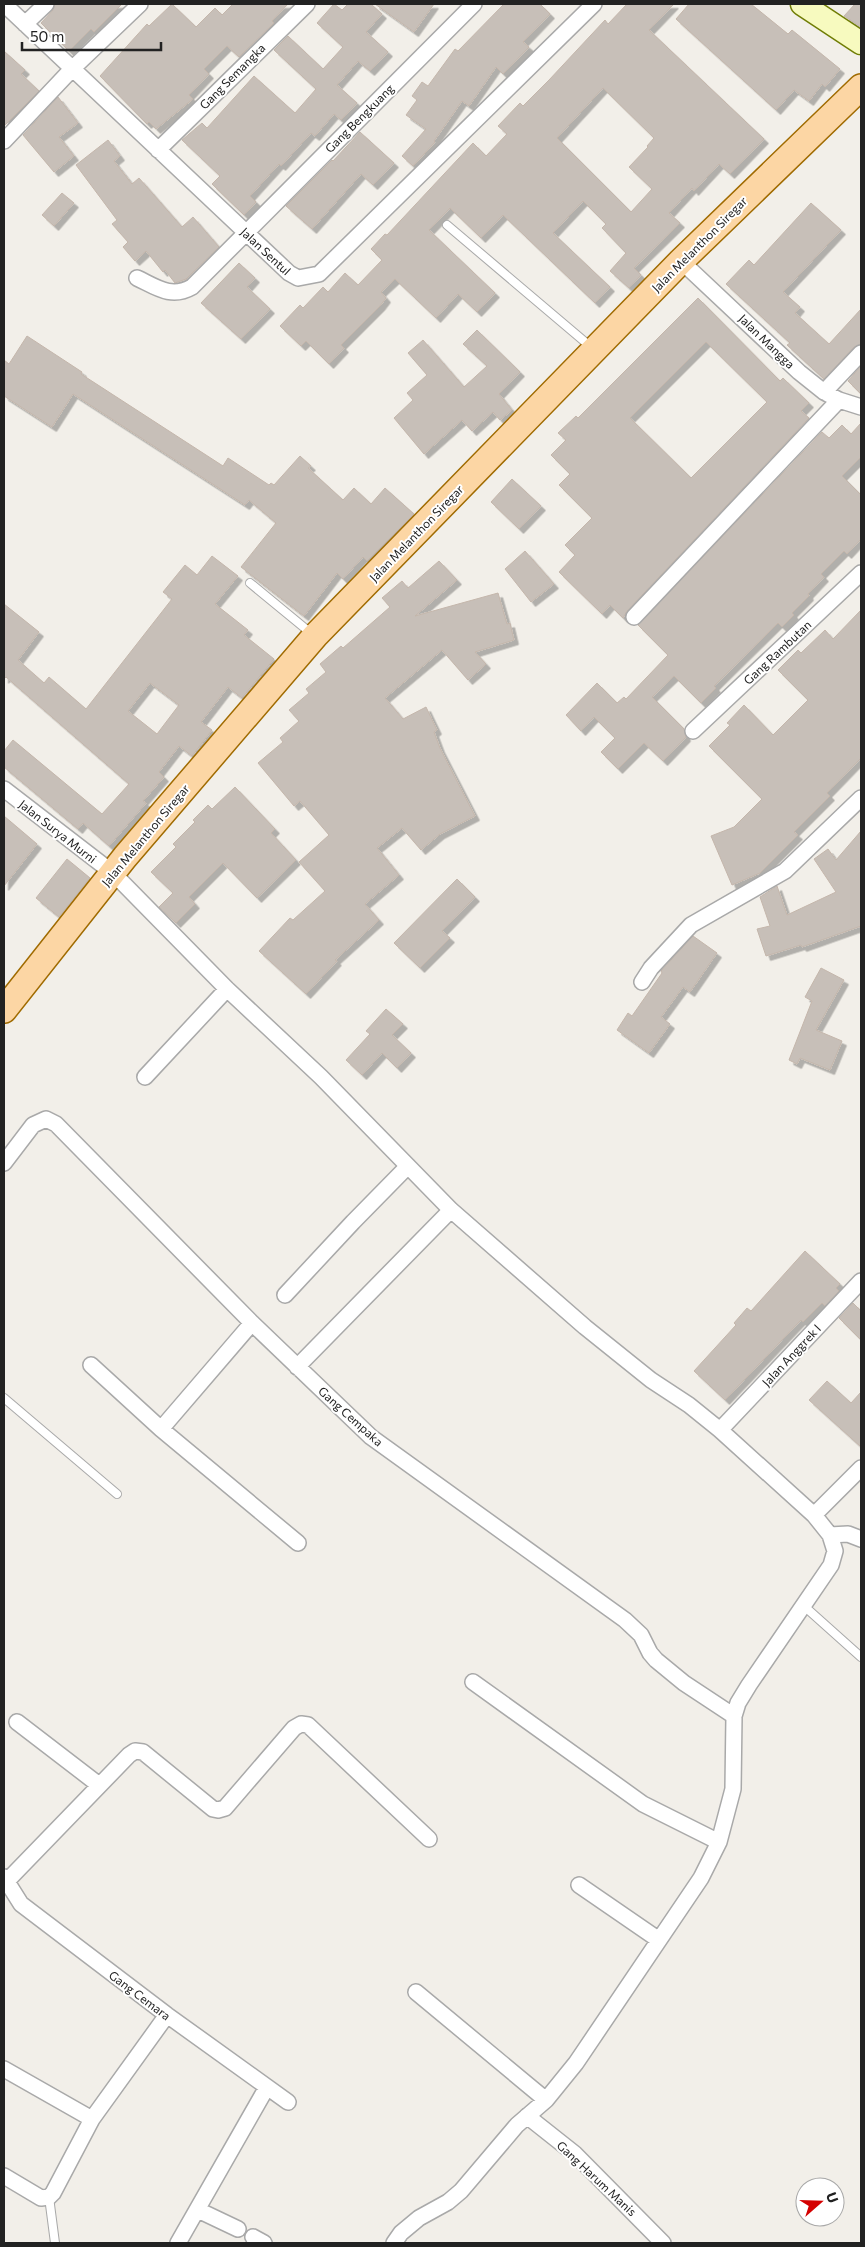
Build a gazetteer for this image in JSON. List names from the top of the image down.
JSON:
{
  "streets": {
    "main road": ["Jalan Melanthon Siregar"],
    "street": [
      "Gang Semangka",
      "Gang Bengkuang",
      "Jalan Sentul",
      "Jalan Mangga",
      "Gang Rambutan",
      "Jalan Surya Murni",
      "Jalan Anggrek I",
      "Gang Cempaka",
      "Gang Cemara",
      "Gang Harum Manis"
    ]
  },
  "crossings": [
    ["Gang Semangka", "Jalan Sentul"],
    ["Gang Bengkuang", "Jalan Sentul"],
    ["Jalan Melanthon Siregar", "Jalan Mangga"],
    ["Jalan Melanthon Siregar", "Jalan Surya Murni"],
    ["Jalan Surya Murni", "Jalan Anggrek I"]
  ],
  "scale_bar": "50 m",
  "north": "right"
}
